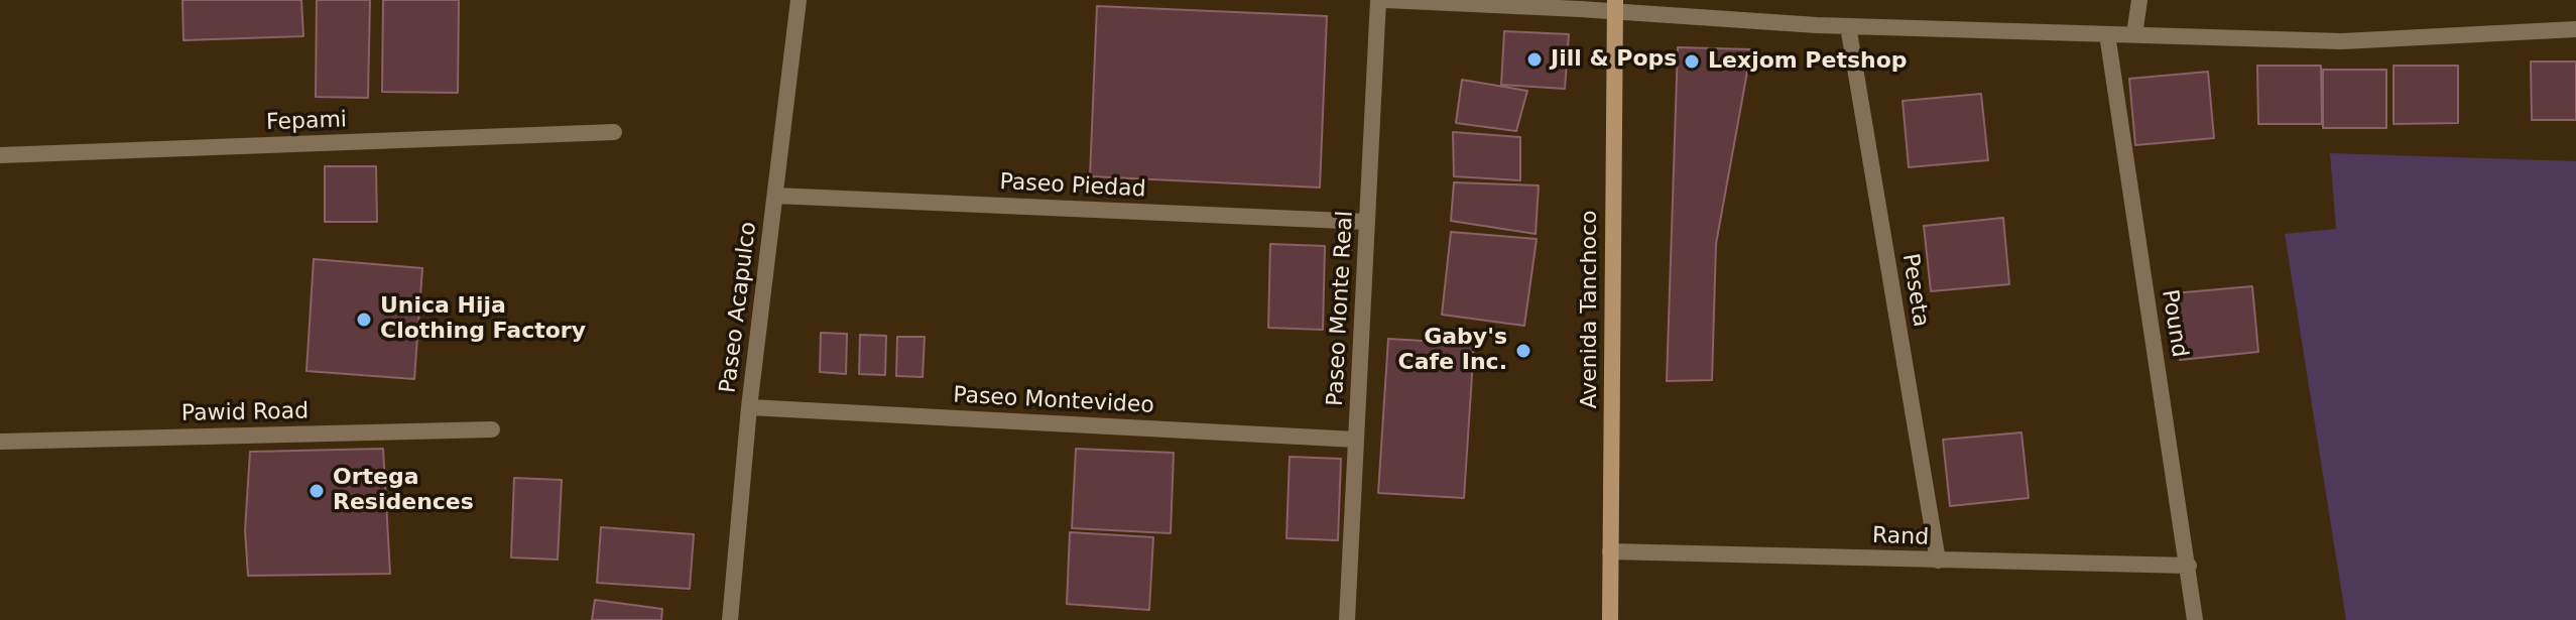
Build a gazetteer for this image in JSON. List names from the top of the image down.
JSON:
{
  "streets": {
    "street": [
      "Fepami",
      "Paseo Piedad",
      "Peseta",
      "Paseo Acapulco",
      "Paseo Monte Real",
      "Avenida Tanchoco",
      "Pound",
      "Paseo Montevideo",
      "Pawid Road",
      "Rand"
    ]
  },
  "crossings": [
    ["Paseo Piedad", "Paseo Acapulco"],
    ["Paseo Piedad", "Paseo Monte Real"],
    ["Peseta", "Rand"],
    ["Paseo Acapulco", "Paseo Montevideo"],
    ["Paseo Monte Real", "Paseo Montevideo"],
    ["Avenida Tanchoco", "Rand"],
    ["Pound", "Rand"]
  ],
  "places": [
    "Jill & Pops",
    "Lexjom Petshop",
    "Unica Hija Clothing Factory",
    "Gaby's Cafe Inc.",
    "Ortega Residences"
  ]
}
